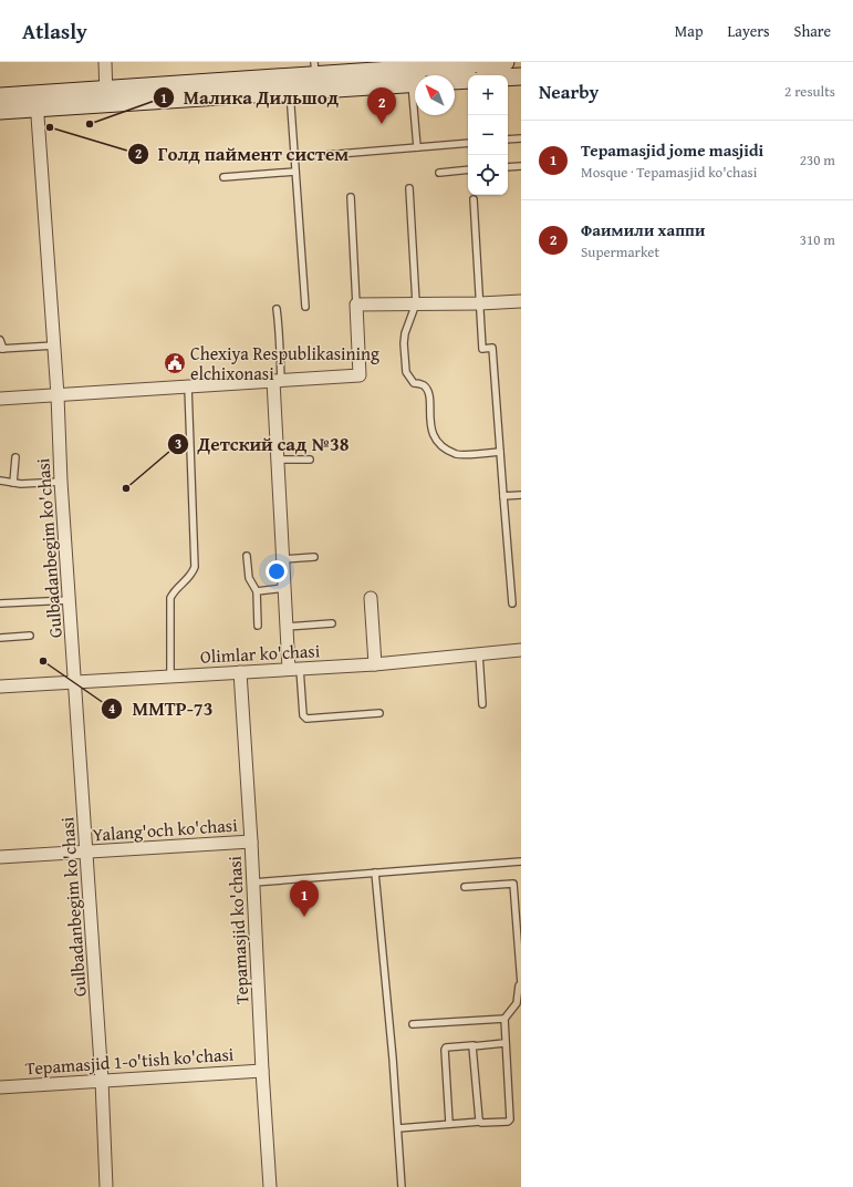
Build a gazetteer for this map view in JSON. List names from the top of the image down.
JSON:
{
  "streets": {
    "street": [
      "Gulbadanbegim ko'chasi",
      "Olimlar ko'chasi",
      "Yalang'och ko'chasi",
      "Tepamasjid ko'chasi",
      "Tepamasjid 1-o'tish ko'chasi"
    ]
  },
  "crossings": [
    ["Gulbadanbegim ko'chasi", "Olimlar ko'chasi"],
    ["Gulbadanbegim ko'chasi", "Yalang'och ko'chasi"],
    ["Gulbadanbegim ko'chasi", "Tepamasjid 1-o'tish ko'chasi"],
    ["Olimlar ko'chasi", "Tepamasjid ko'chasi"],
    ["Yalang'och ko'chasi", "Tepamasjid ko'chasi"],
    ["Tepamasjid ko'chasi", "Tepamasjid 1-o'tish ko'chasi"]
  ],
  "places": {
    "other": [
      "Малика Дильшод",
      "Голд паймент систем",
      "Детский сад №38",
      "MMTP-73"
    ],
    "public building": ["Chexiya Respublikasining elchixonasi"]
  },
  "north": "top left",
  "page": {
    "header": "Atlasly",
    "nav": ["Map", "Layers", "Share"],
    "heading": ["Nearby", "2 results"],
    "map_buttons": ["+", "−"],
    "pins": ["2", "1"],
    "list": [
      {
        "mark": "1",
        "name": "Tepamasjid jome masjidi",
        "note": "Mosque · Tepamasjid ko'chasi",
        "value": "230 m"
      },
      {
        "mark": "2",
        "name": "Фаимили хаппи",
        "note": "Supermarket",
        "value": "310 m"
      }
    ]
  }
}
